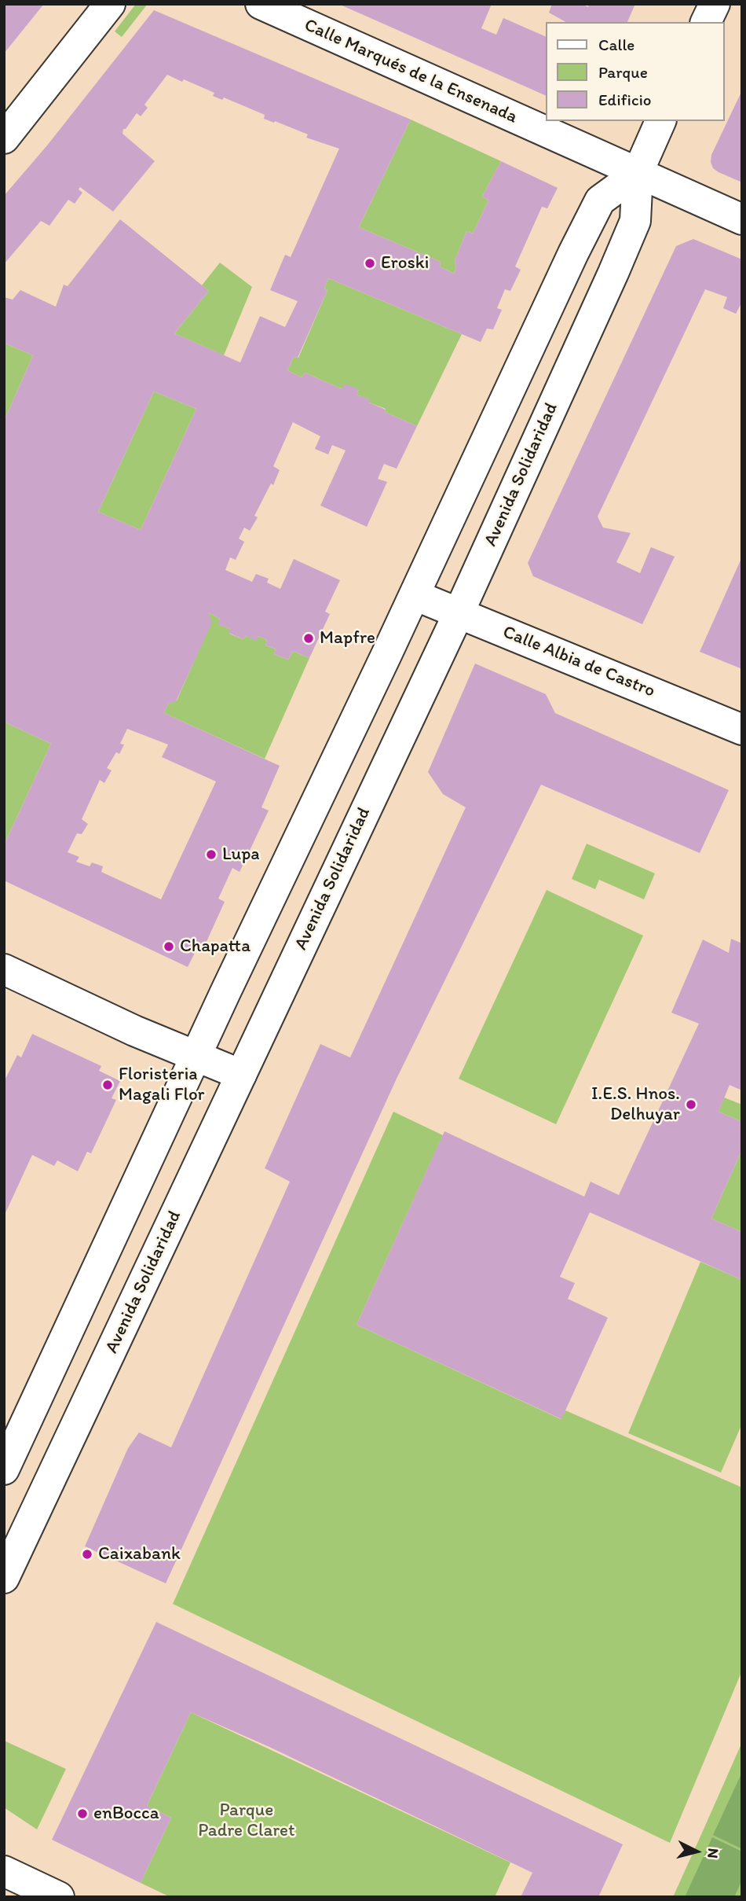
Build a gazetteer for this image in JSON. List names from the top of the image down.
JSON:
{
  "streets": {
    "main road": ["Calle Marqués de la Ensenada", "Avenida Solidaridad", "Calle Albia de Castro"]
  },
  "crossings": [
    ["Calle Marqués de la Ensenada", "Avenida Solidaridad"],
    ["Avenida Solidaridad", "Calle Albia de Castro"]
  ],
  "parks": ["Parque Padre Claret"],
  "places": [
    "Eroski",
    "Mapfre",
    "Lupa",
    "Chapatta",
    "Floristeria Magali Flor",
    "I.E.S. Hnos. Delhuyar",
    "Caixabank",
    "enBocca"
  ],
  "legend": ["Calle", "Parque", "Edificio"],
  "north": "right"
}
